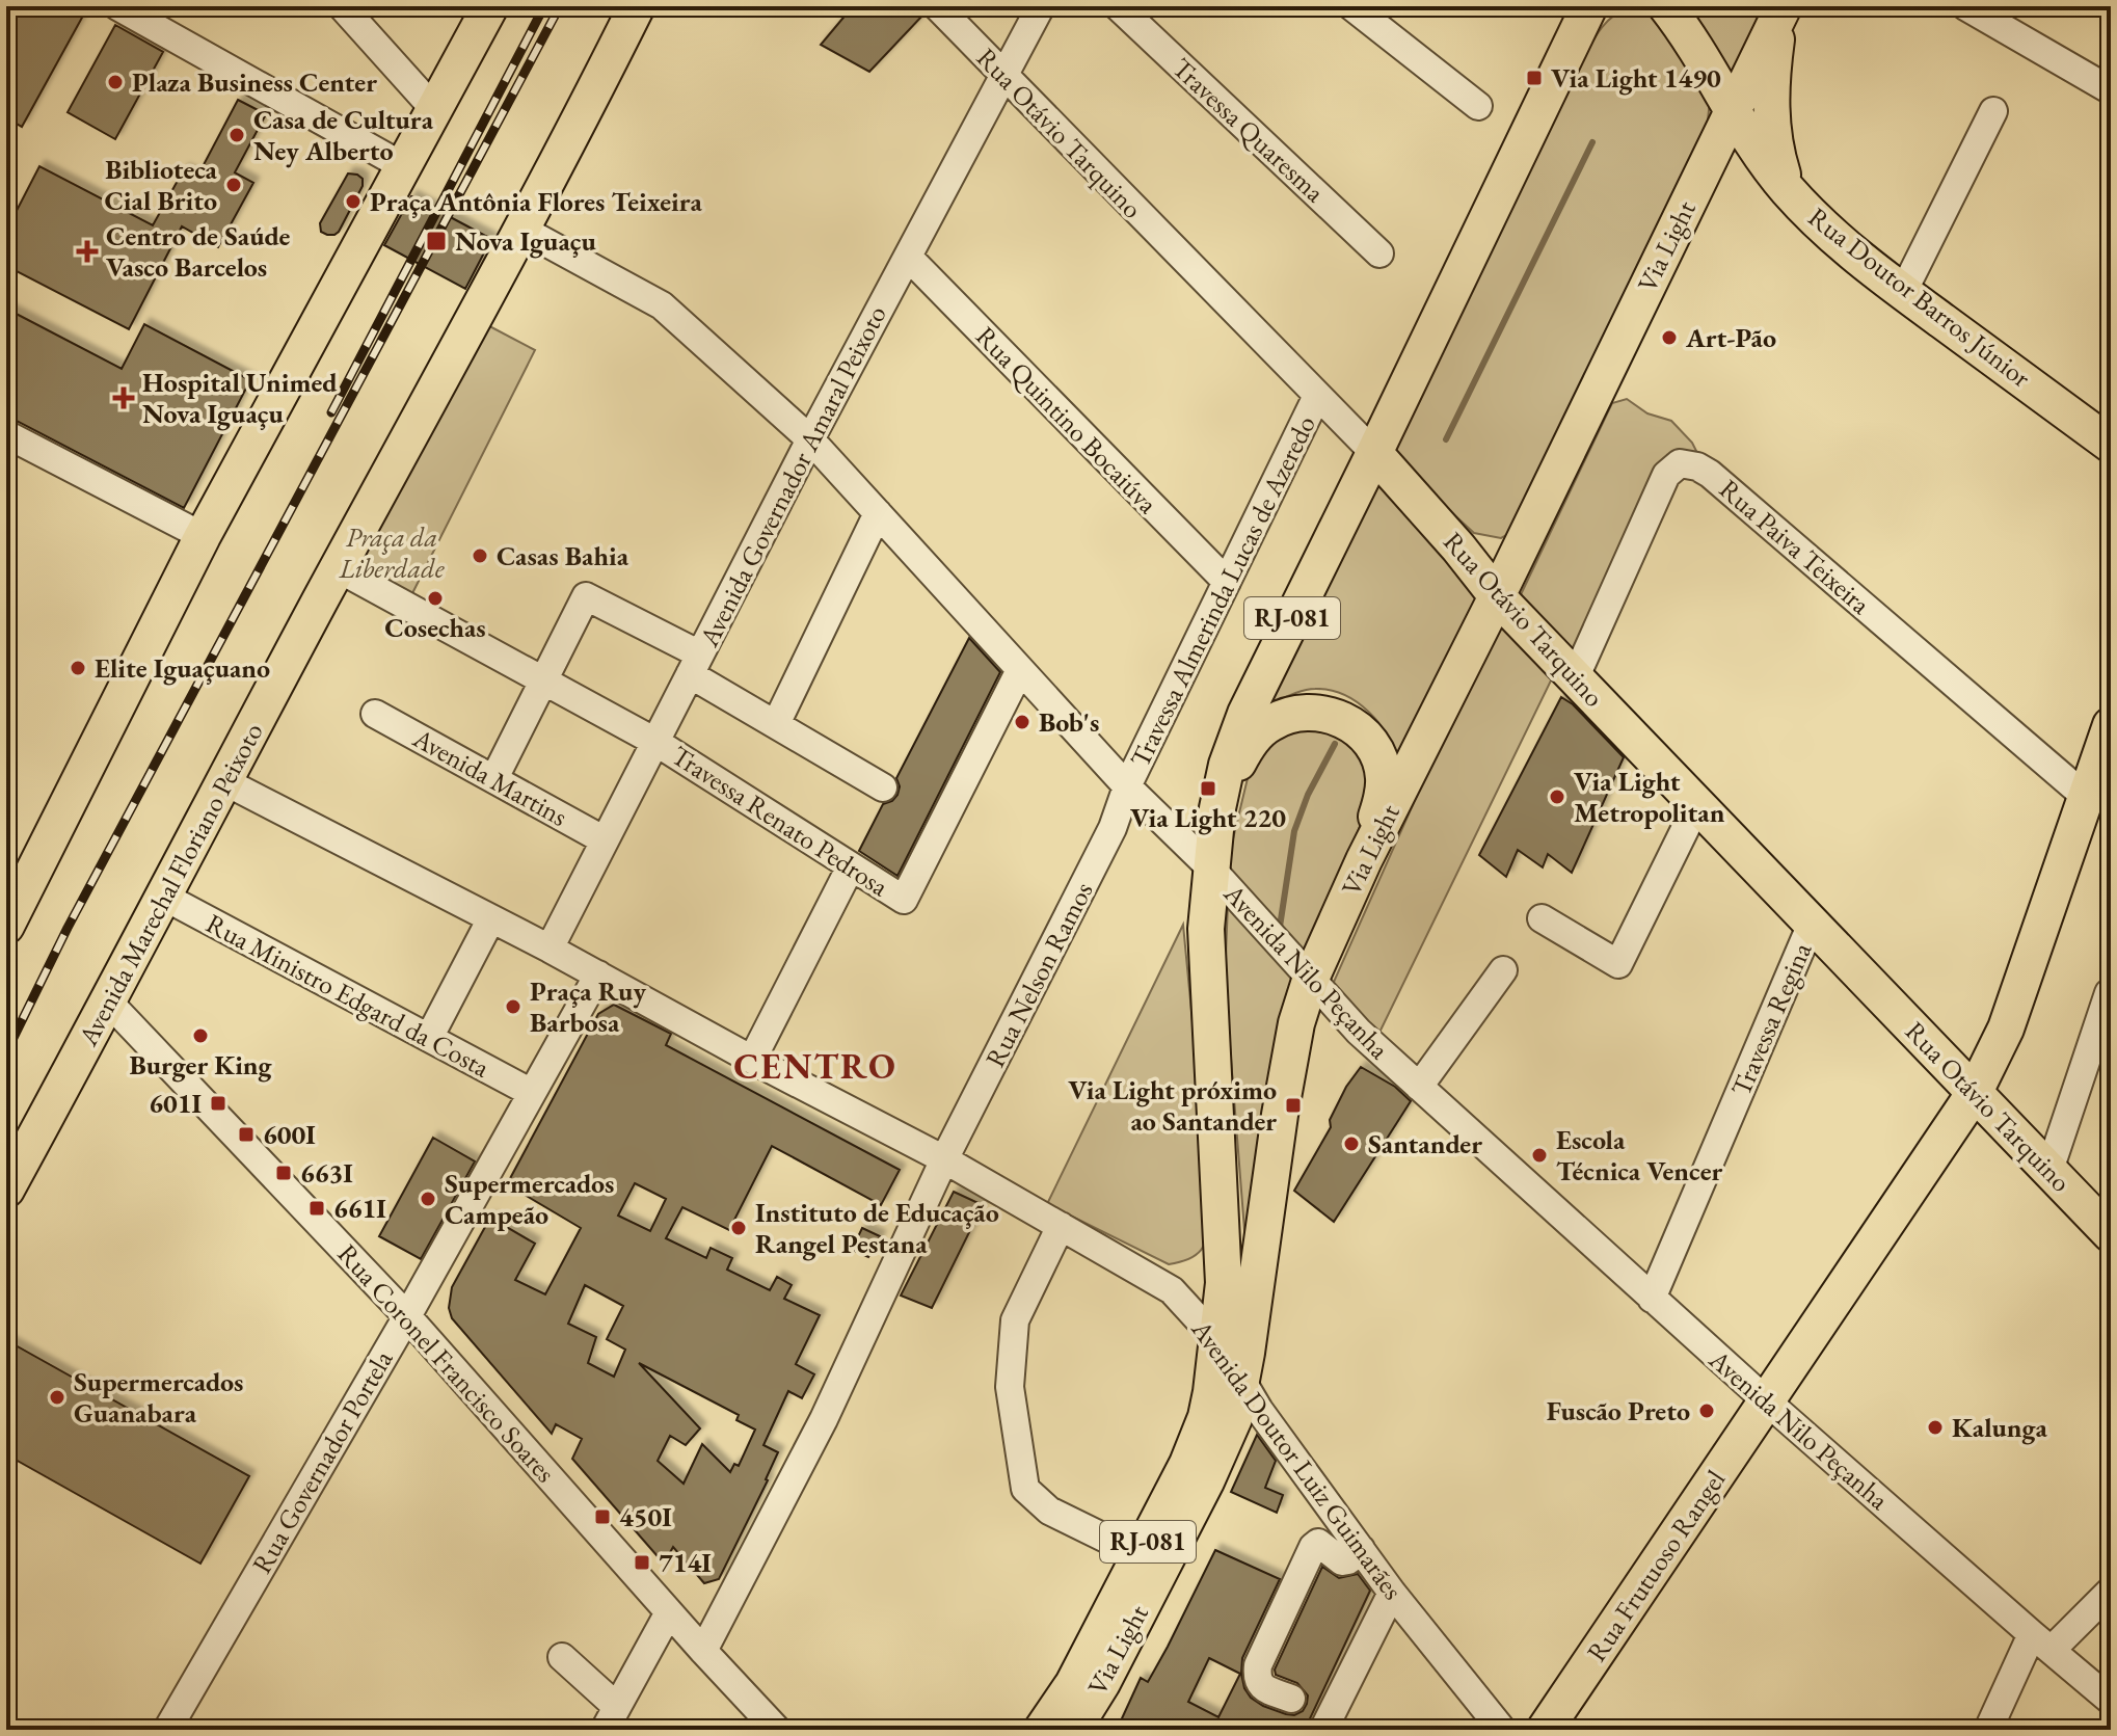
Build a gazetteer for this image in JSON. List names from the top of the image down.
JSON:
{
  "streets": {
    "main road": [
      "Rua Otávio Tarquino",
      "Via Light",
      "Rua Doutor Barros Júnior",
      "RJ-081",
      "Avenida Marechal Floriano Peixoto",
      "Rua Frutuoso Rangel"
    ],
    "street": [
      "Travessa Quaresma",
      "Rua Quintino Bocaiúva",
      "Avenida Governador Amaral Peixoto",
      "Rua Paiva Teixeira",
      "Travessa Almerinda Lucas de Azeredo",
      "Avenida Martins",
      "Travessa Renato Pedrosa",
      "Avenida Nilo Peçanha",
      "Rua Nelson Ramos",
      "Rua Ministro Edgard da Costa",
      "Travessa Regina",
      "Rua Coronel Francisco Soares",
      "Avenida Doutor Luiz Guimarães",
      "Rua Governador Portela"
    ]
  },
  "crossings": [
    ["Rua Otávio Tarquino", "Via Light"],
    ["Rua Otávio Tarquino", "Avenida Governador Amaral Peixoto"],
    ["Rua Otávio Tarquino", "Rua Paiva Teixeira"],
    ["Rua Otávio Tarquino", "Travessa Almerinda Lucas de Azeredo"],
    ["Rua Otávio Tarquino", "Travessa Regina"],
    ["Rua Otávio Tarquino", "Rua Frutuoso Rangel"],
    ["Via Light", "Rua Doutor Barros Júnior"],
    ["Via Light", "Avenida Nilo Peçanha"],
    ["Via Light", "Avenida Doutor Luiz Guimarães"],
    ["Rua Quintino Bocaiúva", "Avenida Governador Amaral Peixoto"],
    ["Rua Quintino Bocaiúva", "Travessa Almerinda Lucas de Azeredo"],
    ["Avenida Governador Amaral Peixoto", "Avenida Martins"],
    ["Avenida Governador Amaral Peixoto", "Travessa Renato Pedrosa"],
    ["Avenida Governador Amaral Peixoto", "Avenida Nilo Peçanha"],
    ["Avenida Governador Amaral Peixoto", "Avenida Doutor Luiz Guimarães"],
    ["Rua Paiva Teixeira", "Rua Frutuoso Rangel"],
    ["Travessa Almerinda Lucas de Azeredo", "Avenida Nilo Peçanha"],
    ["Travessa Almerinda Lucas de Azeredo", "Rua Nelson Ramos"],
    ["Travessa Renato Pedrosa", "Avenida Marechal Floriano Peixoto"],
    ["Travessa Renato Pedrosa", "Avenida Nilo Peçanha"],
    ["Avenida Marechal Floriano Peixoto", "Avenida Nilo Peçanha"],
    ["Avenida Marechal Floriano Peixoto", "Rua Ministro Edgard da Costa"],
    ["Avenida Marechal Floriano Peixoto", "Rua Coronel Francisco Soares"],
    ["Avenida Marechal Floriano Peixoto", "Avenida Doutor Luiz Guimarães"],
    ["Avenida Nilo Peçanha", "Rua Nelson Ramos"],
    ["Avenida Nilo Peçanha", "Travessa Regina"],
    ["Avenida Nilo Peçanha", "Rua Frutuoso Rangel"],
    ["Rua Nelson Ramos", "Rua Coronel Francisco Soares"],
    ["Rua Nelson Ramos", "Avenida Doutor Luiz Guimarães"],
    ["Rua Ministro Edgard da Costa", "Rua Governador Portela"],
    ["Rua Coronel Francisco Soares", "Rua Governador Portela"],
    ["Avenida Doutor Luiz Guimarães", "Rua Governador Portela"]
  ],
  "districts": ["CENTRO"],
  "parks": ["Praça da Liberdade"],
  "places": {
    "transit": [
      "Via Light 1490",
      "Nova Iguaçu",
      "Via Light 220",
      "601I",
      "Via Light próximo ao Santander",
      "600I",
      "663I",
      "661I",
      "450I",
      "714I"
    ],
    "other": [
      "Plaza Business Center",
      "Casa de Cultura Ney Alberto",
      "Biblioteca Cial Brito",
      "Praça Antônia Flores Teixeira",
      "Art-Pão",
      "Casas Bahia",
      "Cosechas",
      "Elite Iguaçuano",
      "Bob's",
      "Via Light Metropolitan",
      "Praça Ruy Barbosa",
      "Burger King",
      "Santander",
      "Escola Técnica Vencer",
      "Supermercados Campeão",
      "Instituto de Educação Rangel Pestana",
      "Supermercados Guanabara",
      "Fuscão Preto",
      "Kalunga"
    ],
    "health": ["Centro de Saúde Vasco Barcelos", "Hospital Unimed Nova Iguaçu"]
  }
}
